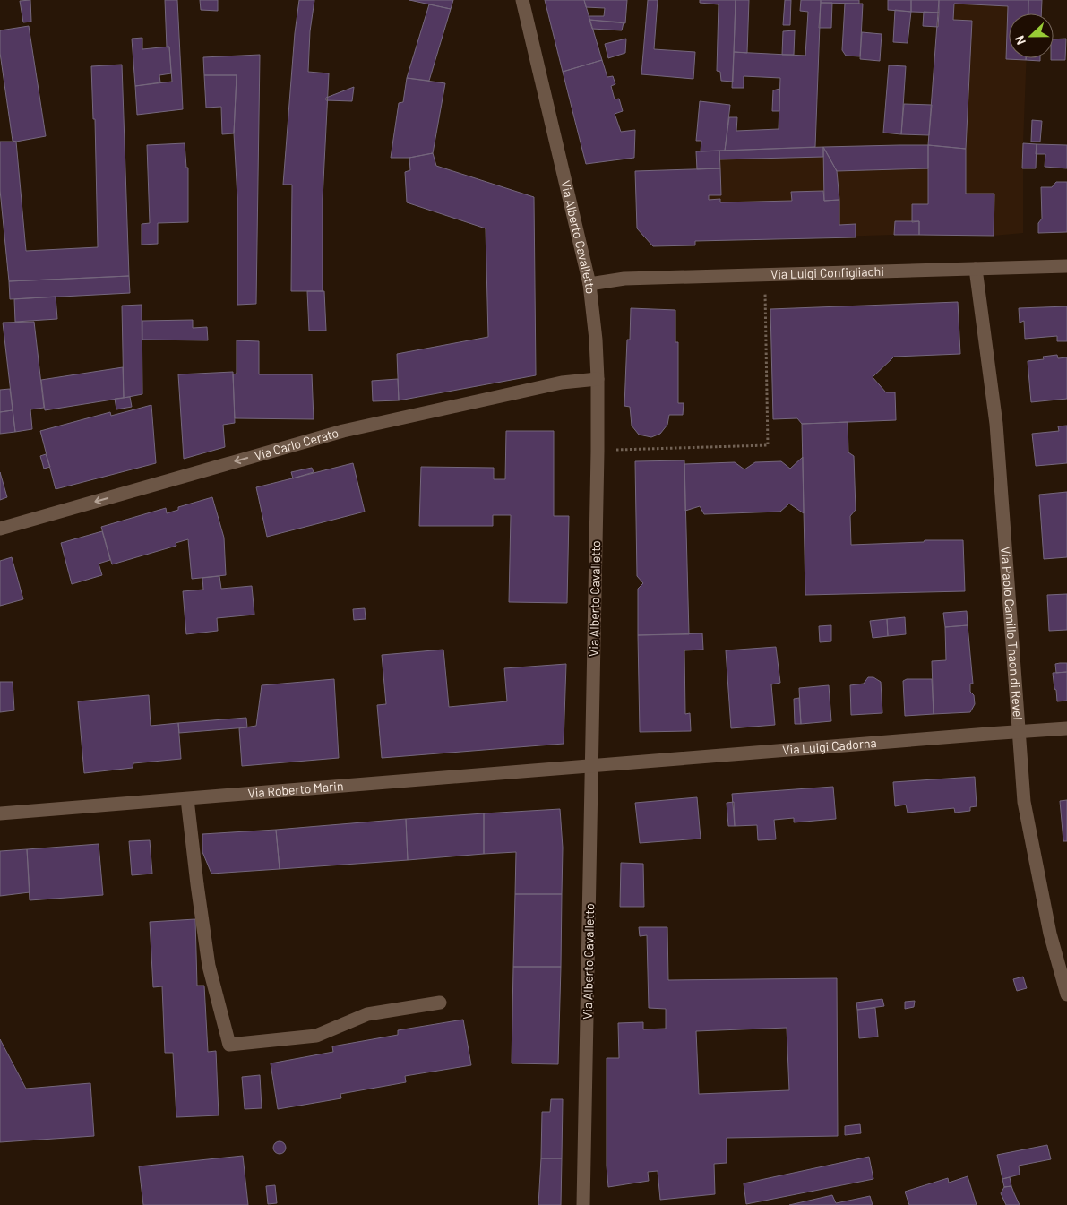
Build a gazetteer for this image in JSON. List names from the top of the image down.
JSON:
{
  "streets": {
    "street": [
      "Via Alberto Cavalletto",
      "Via Luigi Configliachi",
      "Via Carlo Cerato",
      "Via Paolo Camillo Thaon di Revel",
      "Via Luigi Cadorna",
      "Via Roberto Marin"
    ]
  },
  "crossings": [
    ["Via Alberto Cavalletto", "Via Luigi Configliachi"],
    ["Via Alberto Cavalletto", "Via Carlo Cerato"],
    ["Via Alberto Cavalletto", "Via Luigi Cadorna"],
    ["Via Alberto Cavalletto", "Via Roberto Marin"],
    ["Via Luigi Configliachi", "Via Paolo Camillo Thaon di Revel"],
    ["Via Paolo Camillo Thaon di Revel", "Via Luigi Cadorna"],
    ["Via Luigi Cadorna", "Via Roberto Marin"]
  ],
  "one_way": ["Via Carlo Cerato"],
  "north": "left"
}
